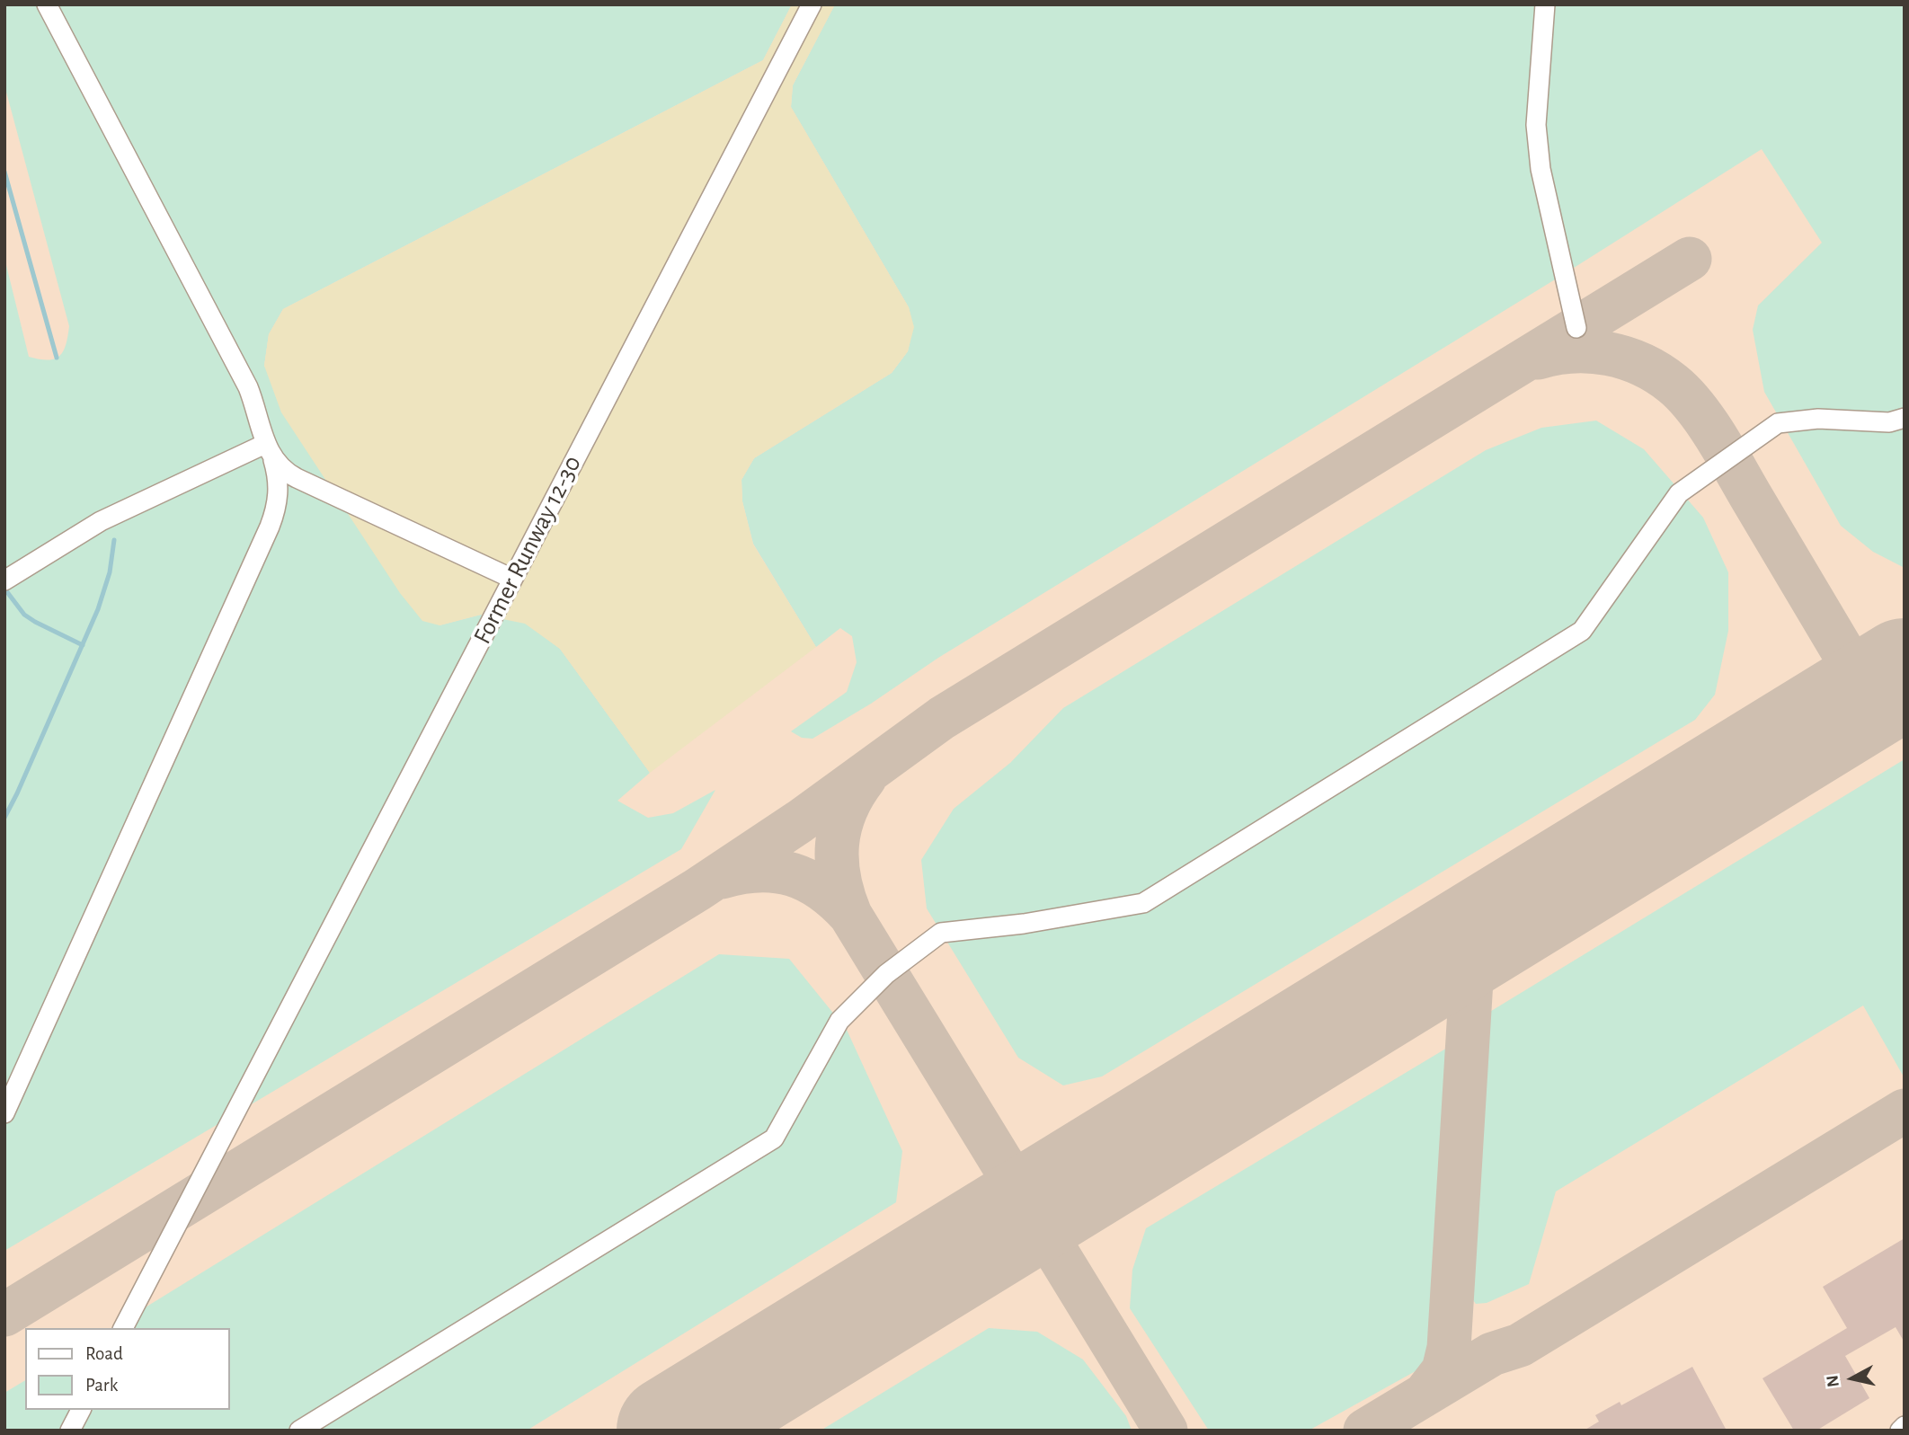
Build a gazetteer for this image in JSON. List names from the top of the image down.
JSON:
{
  "streets": {
    "lane": ["Former Runway 12-30"]
  },
  "legend": ["Road", "Park"],
  "north": "left"
}
